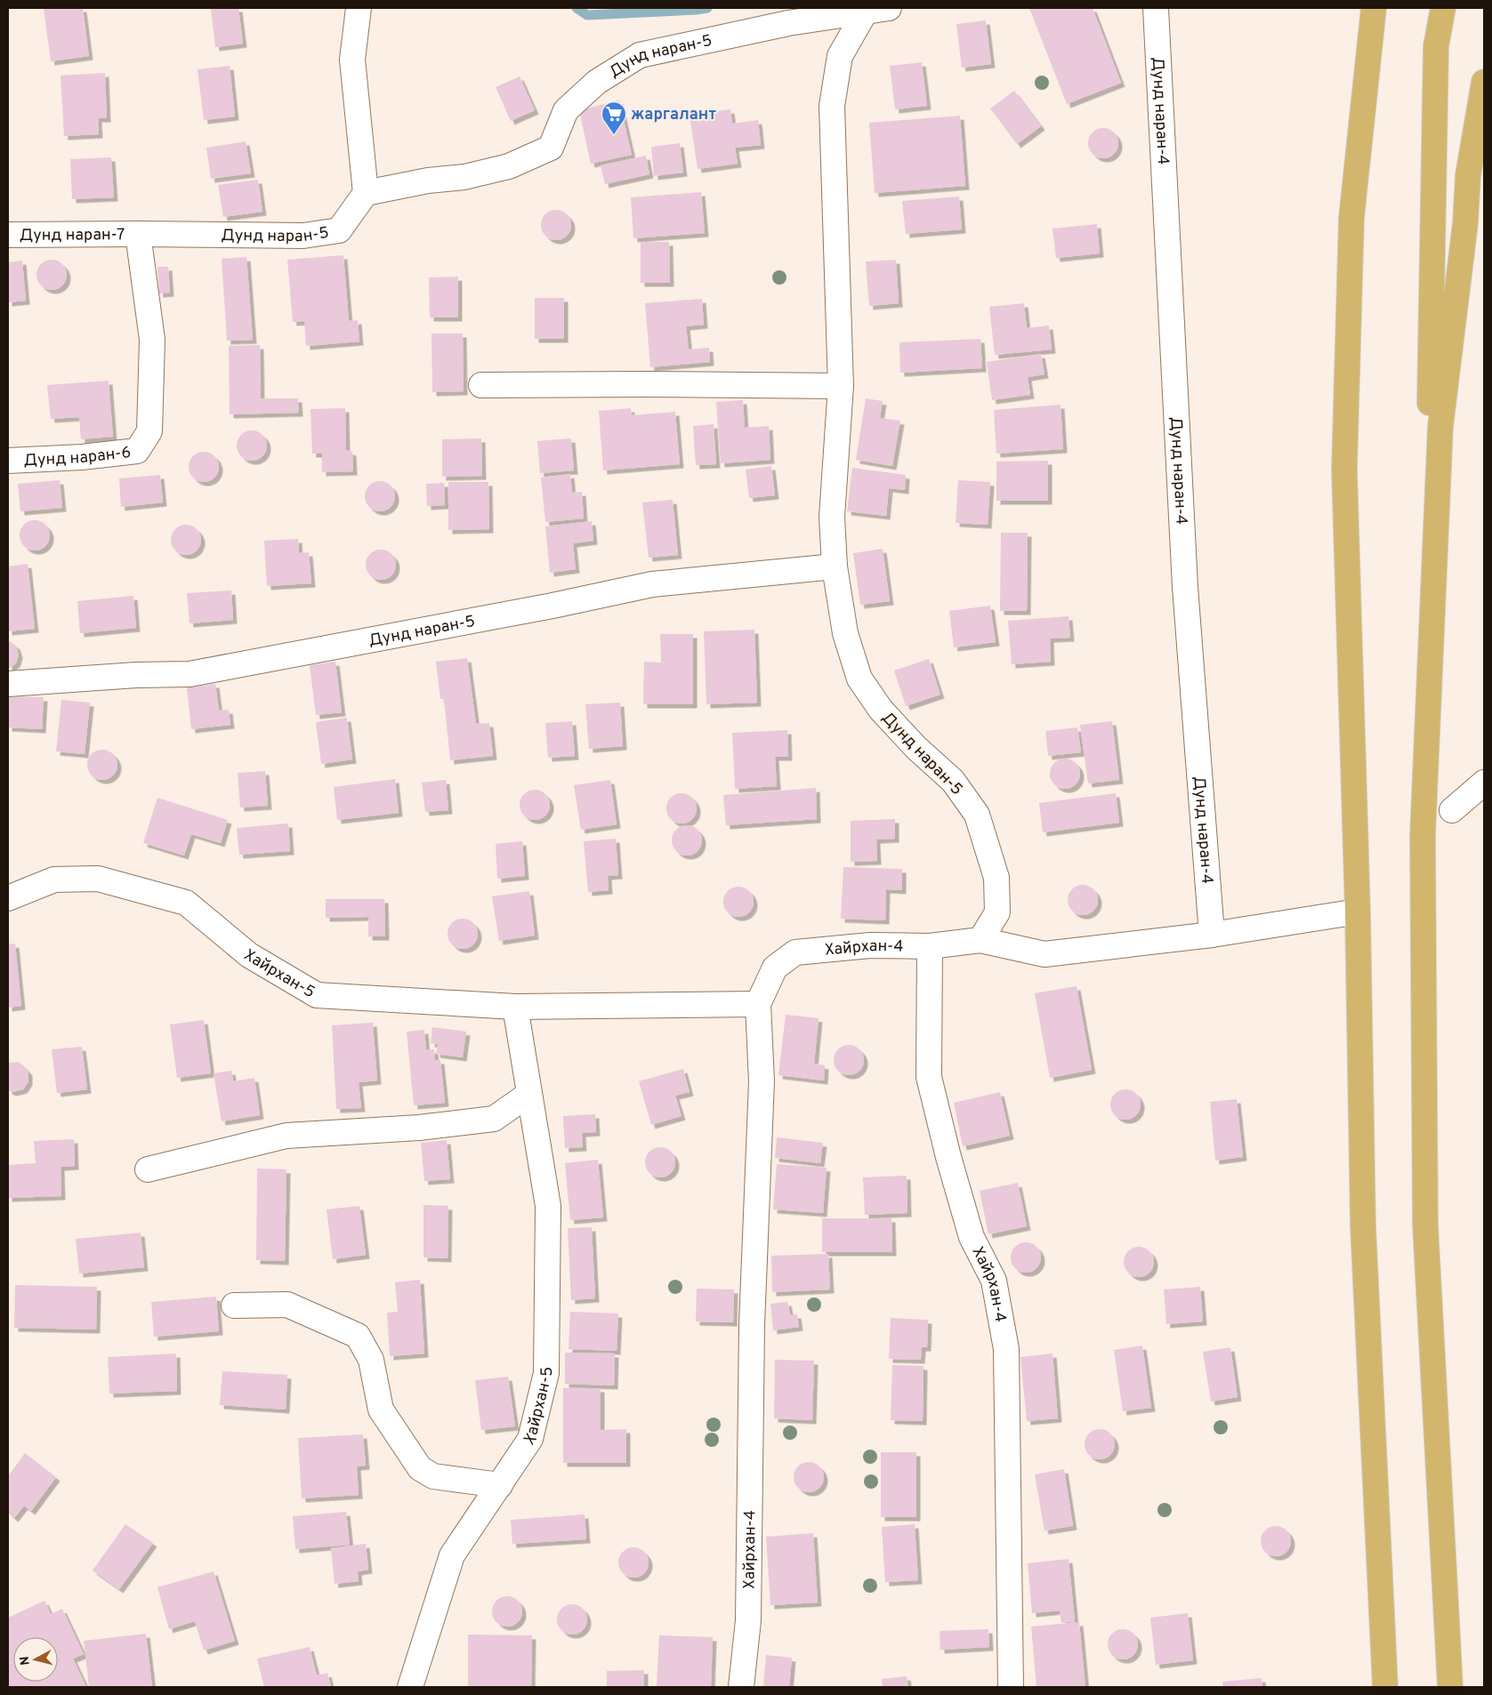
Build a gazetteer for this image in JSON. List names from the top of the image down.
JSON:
{
  "streets": {
    "street": [
      "Дунд наран-5",
      "Дунд наран-4",
      "Дунд наран-7",
      "Дунд наран-6",
      "Хайрхан-4",
      "Хайрхан-5"
    ]
  },
  "crossings": [
    ["Дунд наран-5", "Дунд наран-7"],
    ["Дунд наран-5", "Дунд наран-6"],
    ["Дунд наран-7", "Дунд наран-6"]
  ],
  "places": {
    "supermarket": ["жаргалант"]
  },
  "north": "left"
}
